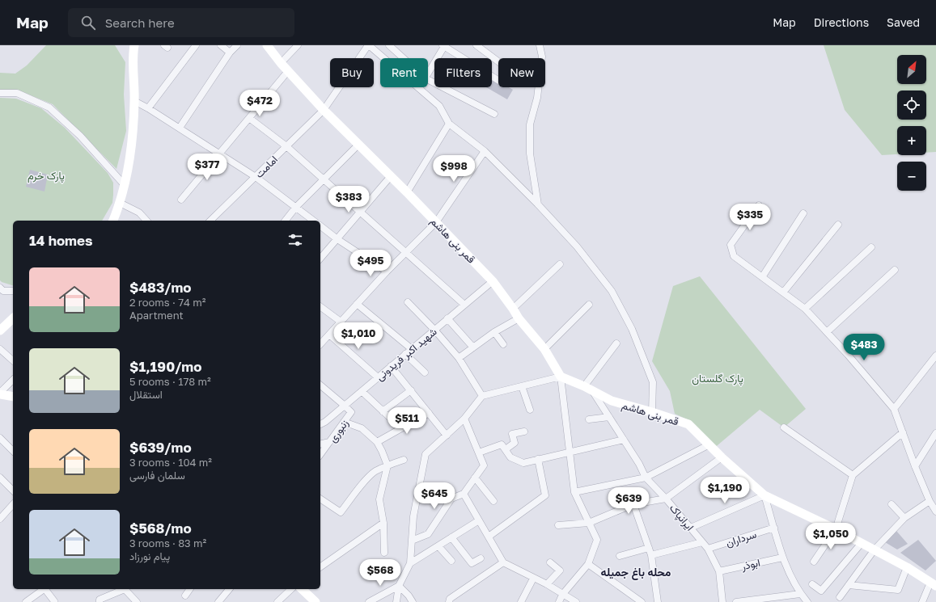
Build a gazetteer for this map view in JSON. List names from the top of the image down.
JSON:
{
  "streets": {
    "street": [
      "امامت",
      "قمر بنی هاشم",
      "شهید اکبر فریدونی",
      "زنبوری",
      "ایرانپاک",
      "سرداران",
      "ابوذر"
    ]
  },
  "crossings": [
    ["امامت", "قمر بنی هاشم"],
    ["قمر بنی هاشم", "شهید اکبر فریدونی"],
    ["قمر بنی هاشم", "ایرانپاک"],
    ["شهید اکبر فریدونی", "زنبوری"],
    ["ایرانپاک", "سرداران"],
    ["ایرانپاک", "ابوذر"]
  ],
  "districts": ["محله باغ‌ جمیله"],
  "parks": ["پارک خرم", "پارک گلستان"],
  "north": "top right",
  "page": {
    "header": "Map",
    "search": "Search here",
    "nav": ["Map", "Directions", "Saved"],
    "map_buttons": ["+", "−"],
    "chip": [
      "Buy",
      "Rent",
      "Filters",
      "New"
    ],
    "price": [
      "$472",
      "$377",
      "$998",
      "$383",
      "$335",
      "$495",
      "$1,010",
      "$483",
      "$511",
      "$1,190",
      "$645",
      "$639",
      "$1,050",
      "$568"
    ],
    "heading": "14 homes",
    "list": [
      {
        "name": "$483/mo",
        "note": "2 rooms · 74 m² · Apartment"
      },
      {
        "name": "$1,190/mo",
        "note": "5 rooms · 178 m² · استقلال"
      },
      {
        "name": "$639/mo",
        "note": "3 rooms · 104 m² · سلمان فارسی"
      },
      {
        "name": "$568/mo",
        "note": "3 rooms · 83 m² · پیام نورزاد"
      }
    ]
  }
}
